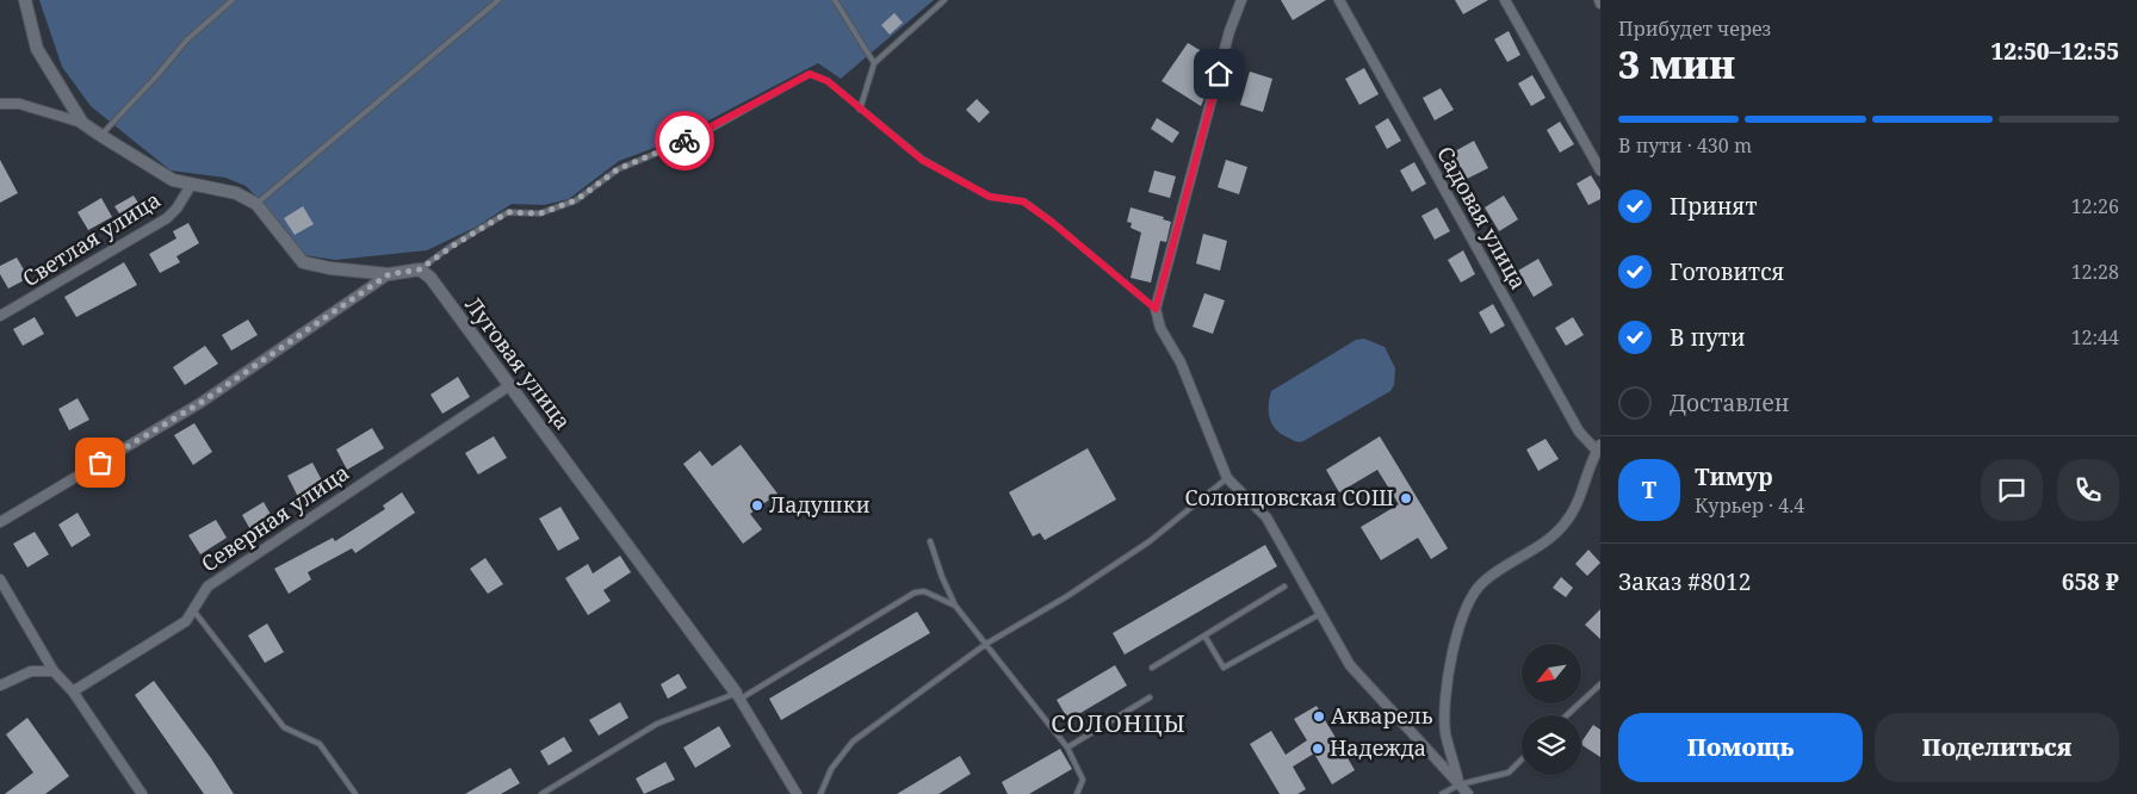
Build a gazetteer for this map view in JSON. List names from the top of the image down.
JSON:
{
  "streets": {
    "street": [
      "Садовая улица",
      "Светлая улица",
      "Луговая улица",
      "Северная улица"
    ]
  },
  "crossings": [
    ["Луговая улица", "Северная улица"]
  ],
  "districts": ["СОЛОНЦЫ"],
  "places": [
    "Солонцовская СОШ",
    "Ладушки",
    "Акварель",
    "Надежда"
  ],
  "north": "bottom left",
  "page": {
    "heading": ["3 мин", "Прибудет через", "12:50–12:55"],
    "panel": [
      "Тимур",
      "Курьер · 4.4",
      "Заказ #8012",
      "658 ₽"
    ],
    "bar": "В пути · 430 m",
    "list": [
      ["Принят", "12:26"],
      ["Готовится", "12:28"],
      ["В пути", "12:44"],
      "Доставлен"
    ],
    "round": "Т",
    "buttons": ["Помощь", "Поделиться"]
  }
}
